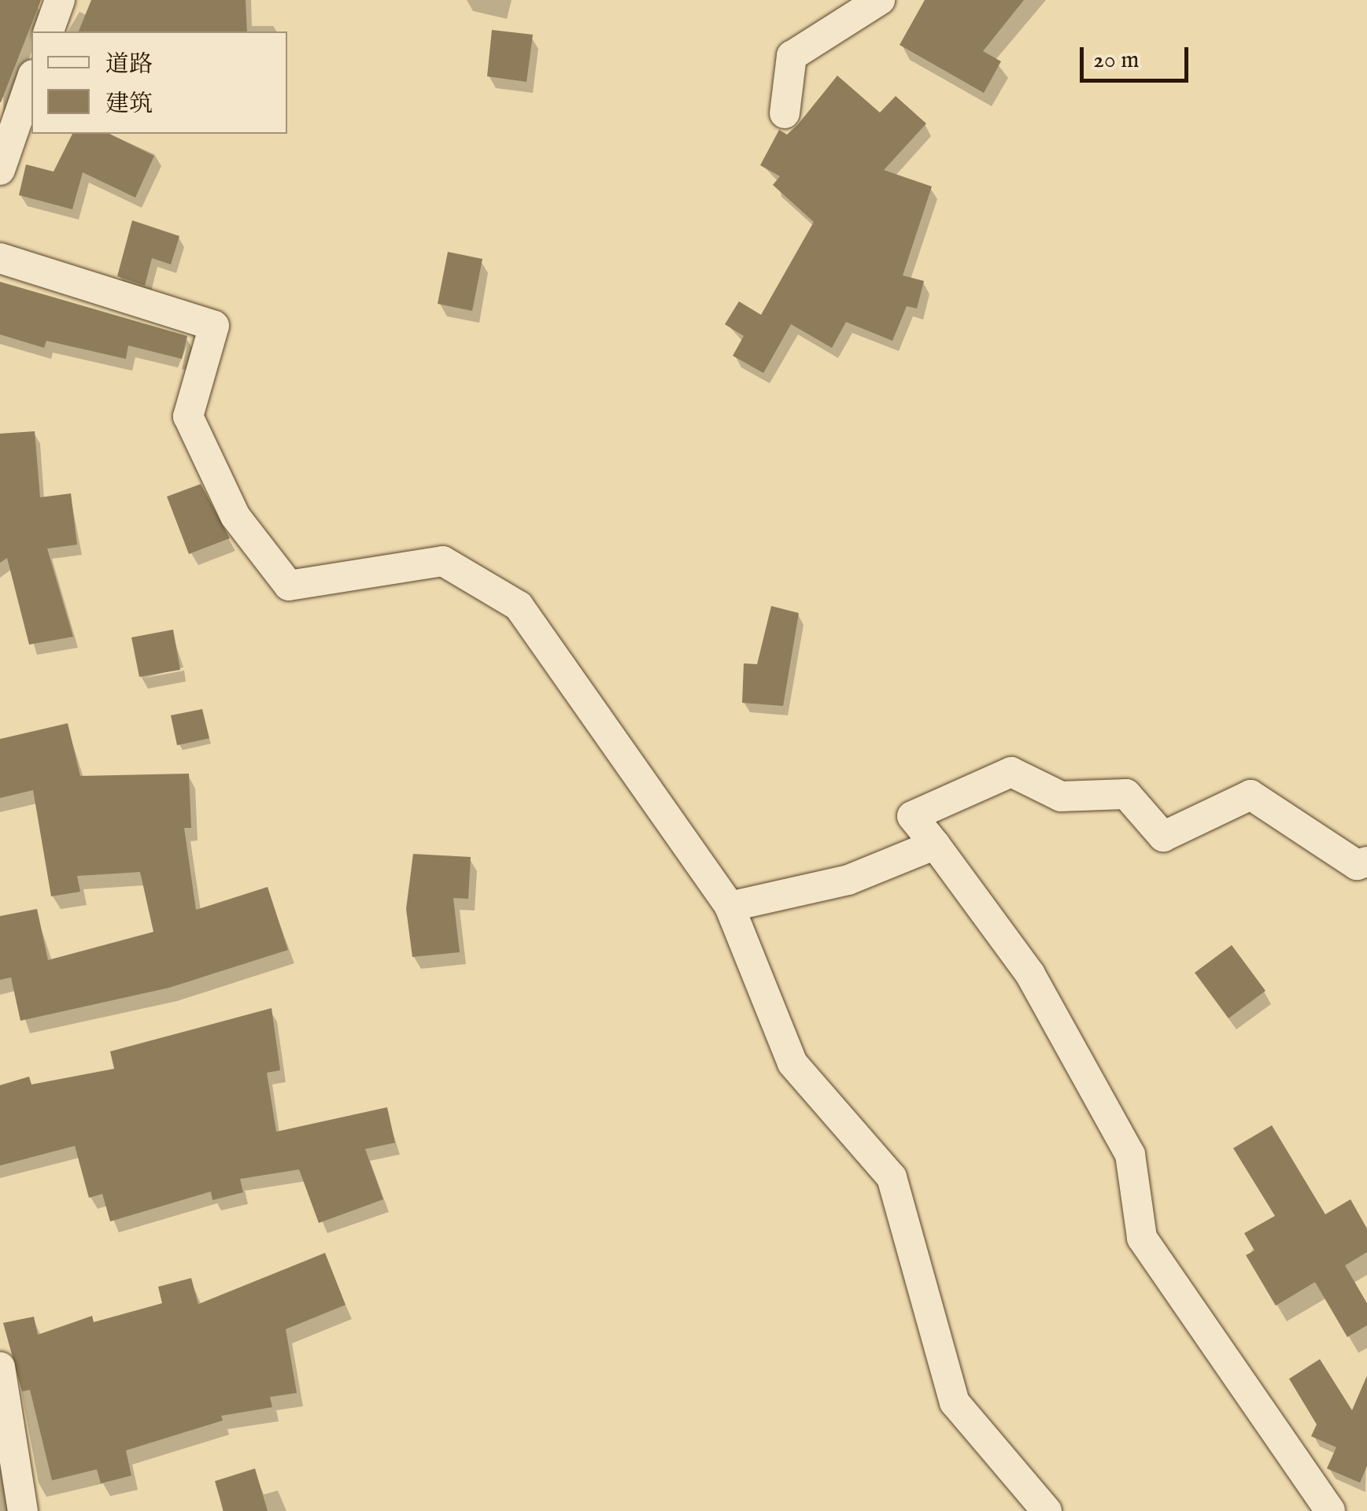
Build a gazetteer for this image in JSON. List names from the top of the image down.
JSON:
{
  "legend": ["道路", "建筑"],
  "scale_bar": "20 m"
}
